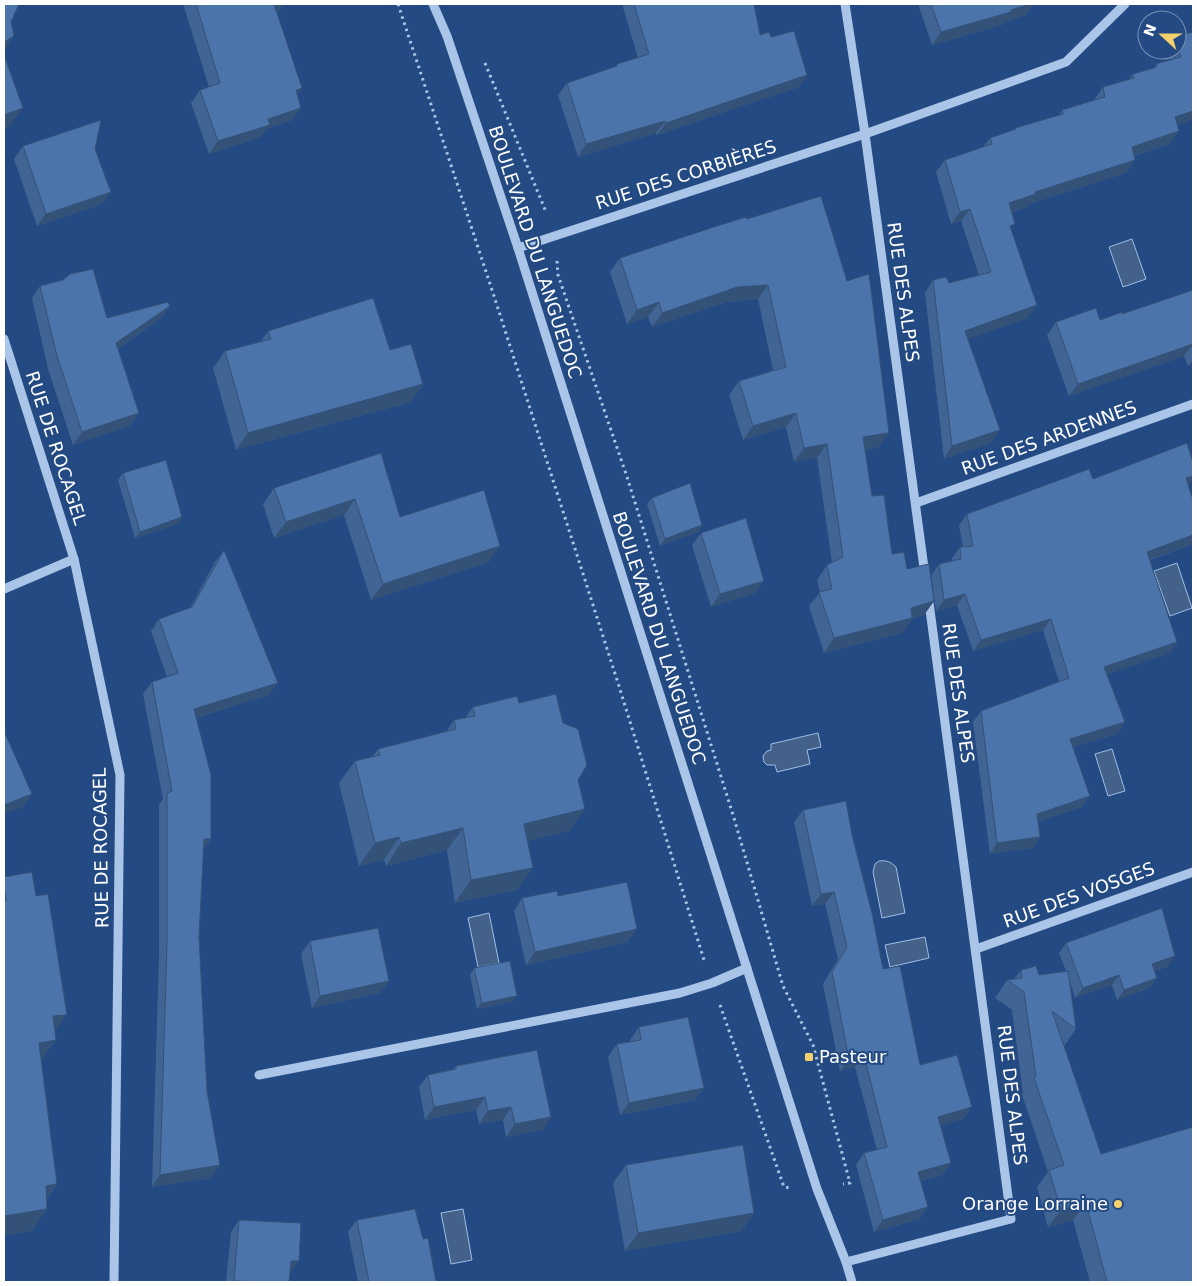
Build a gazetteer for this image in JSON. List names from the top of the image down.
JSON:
{
  "streets": {
    "street": [
      "RUE DES CORBIÈRES",
      "BOULEVARD DU LANGUEDOC",
      "RUE DES ALPES",
      "RUE DES ARDENNES",
      "RUE DE ROCAGEL",
      "RUE DES VOSGES"
    ]
  },
  "crossings": [
    ["RUE DES CORBIÈRES", "BOULEVARD DU LANGUEDOC"],
    ["RUE DES CORBIÈRES", "RUE DES ALPES"],
    ["BOULEVARD DU LANGUEDOC", "RUE DES ALPES"],
    ["RUE DES ALPES", "RUE DES ARDENNES"],
    ["RUE DES ALPES", "RUE DES VOSGES"]
  ],
  "places": {
    "transit": ["Pasteur"],
    "other": ["Orange Lorraine"]
  },
  "north": "left"
}
